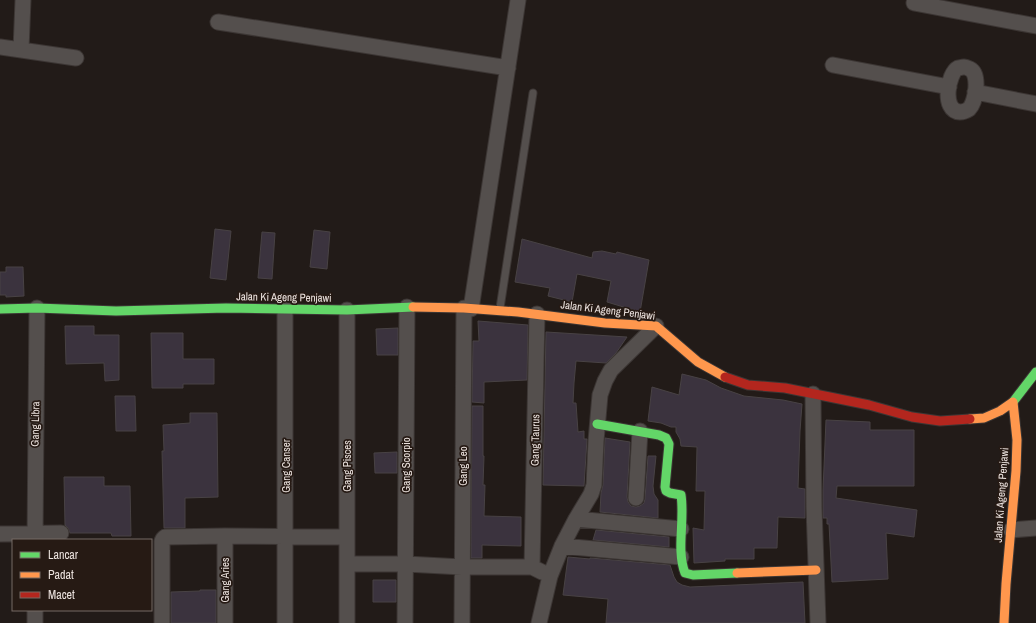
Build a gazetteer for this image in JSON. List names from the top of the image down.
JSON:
{
  "streets": {
    "main road": ["Jalan Ki Ageng Penjawi"],
    "street": [
      "Gang Libra",
      "Gang Taurus",
      "Gang Scorpio",
      "Gang Canser",
      "Gang Pisces",
      "Gang Leo",
      "Gang Aries"
    ]
  },
  "crossings": [
    ["Jalan Ki Ageng Penjawi", "Gang Libra"],
    ["Jalan Ki Ageng Penjawi", "Gang Taurus"],
    ["Jalan Ki Ageng Penjawi", "Gang Scorpio"],
    ["Jalan Ki Ageng Penjawi", "Gang Canser"],
    ["Jalan Ki Ageng Penjawi", "Gang Pisces"],
    ["Jalan Ki Ageng Penjawi", "Gang Leo"]
  ],
  "legend": ["Lancar", "Padat", "Macet"]
}
